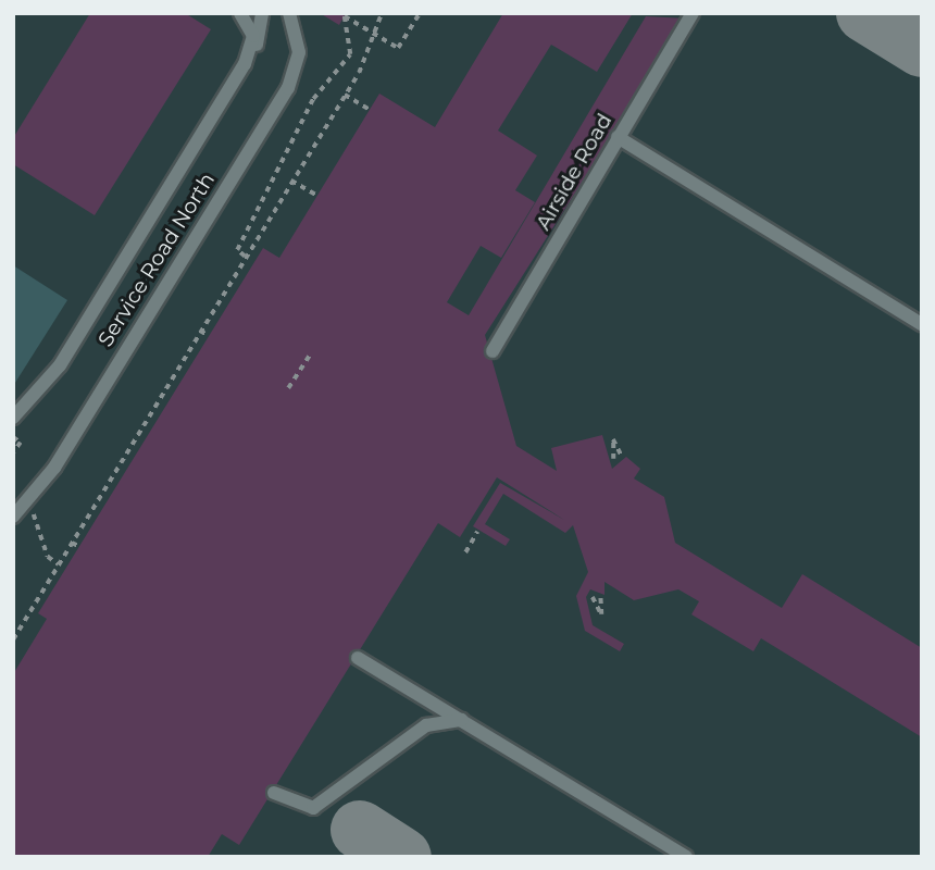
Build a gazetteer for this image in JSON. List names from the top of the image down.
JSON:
{
  "streets": {
    "lane": ["Airside Road", "Service Road North"]
  }
}
